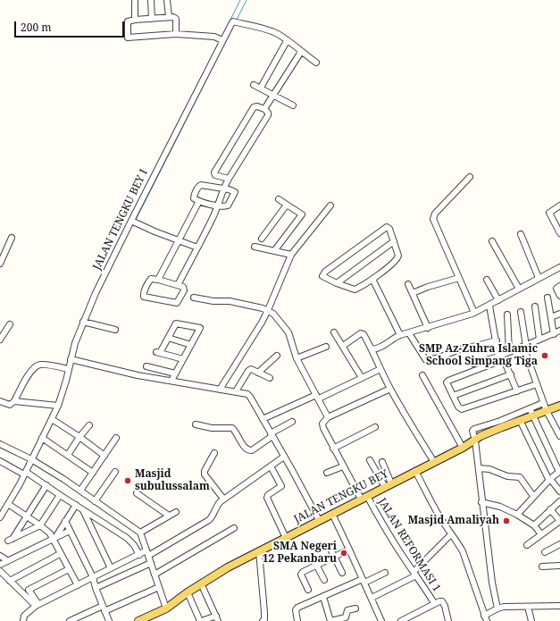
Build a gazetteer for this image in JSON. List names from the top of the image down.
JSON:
{
  "streets": {
    "main road": ["JALAN TENGKU BEY"],
    "street": ["JALAN TENGKU BEY I", "JALAN REFORMASI 1"]
  },
  "crossings": [
    ["JALAN TENGKU BEY", "JALAN REFORMASI 1"]
  ],
  "places": [
    "SMP Az-Zuhra Islamic School Simpang Tiga",
    "Masjid subulussalam",
    "Masjid Amaliyah",
    "SMA Negeri 12 Pekanbaru"
  ],
  "scale_bar": "200 m"
}
